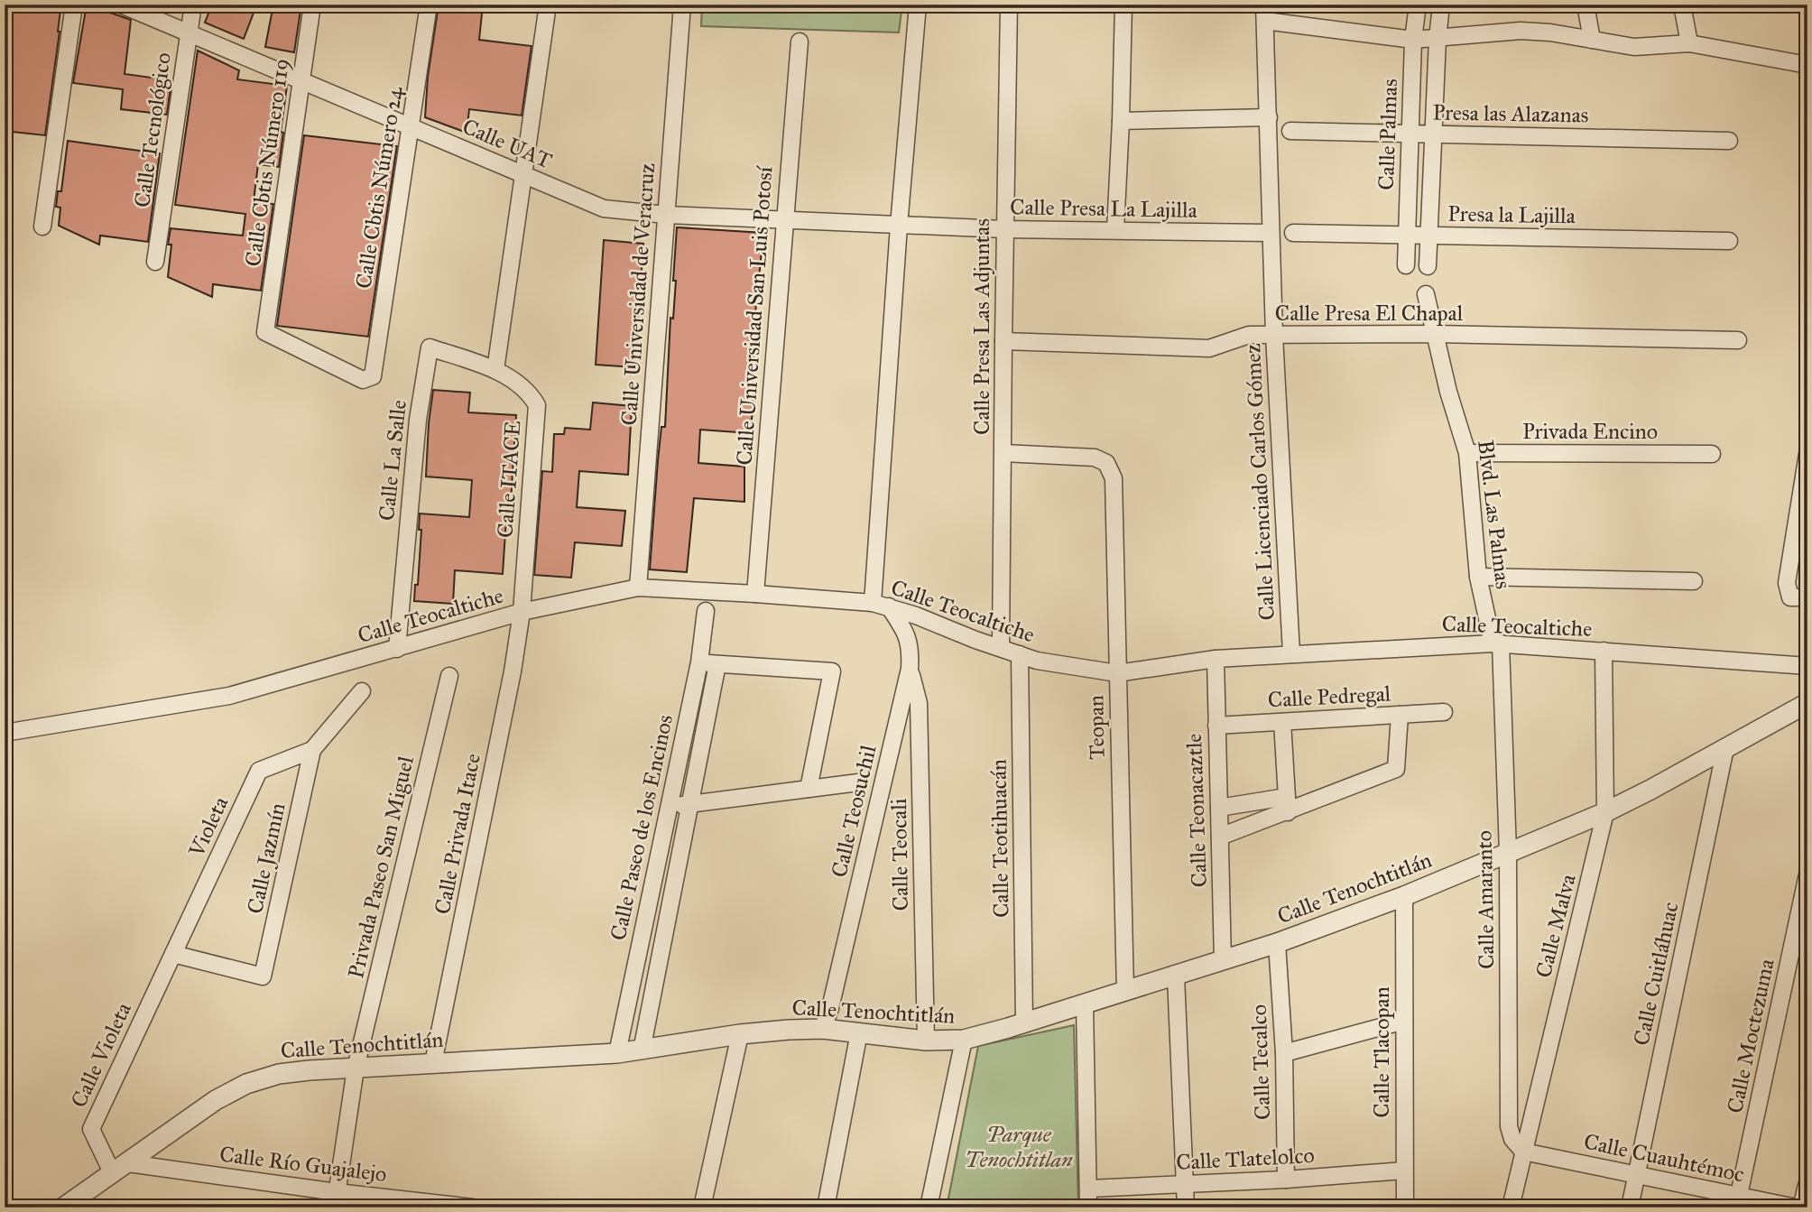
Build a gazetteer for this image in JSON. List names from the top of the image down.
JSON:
{
  "streets": {
    "street": [
      "Presa las Alazanas",
      "Calle Tecnológico",
      "Calle Palmas",
      "Calle UAT",
      "Calle Cbtis Número 119",
      "Calle Cbtis Número 24",
      "Calle Presa La Lajilla",
      "Presa la Lajilla",
      "Calle Universidad de Veracruz",
      "Calle Presa El Chapal",
      "Calle Universidad San Luis Potosí",
      "Calle Presa Las Adjuntas",
      "Privada Encino",
      "Calle La Salle",
      "Calle ITACE",
      "Calle Licenciado Carlos Gómez",
      "Blvd. Las Palmas",
      "Calle Teocaltiche",
      "Calle Pedregal",
      "Teopan",
      "Calle Teonacaztle",
      "Calle Teosuchil",
      "Violeta",
      "Calle Paseo de los Encinos",
      "Calle Privada Itace",
      "Calle Teotihuacán",
      "Calle Teocali",
      "Calle Jazmín",
      "Privada Paseo San Miguel",
      "Calle Tenochtitlán",
      "Calle Amaranto",
      "Calle Malva",
      "Calle Cuitláhuac",
      "Calle Moctezuma",
      "Calle Tlacopan",
      "Calle Violeta",
      "Calle Tecalco",
      "Calle Cuauhtémoc",
      "Calle Tlatelolco",
      "Calle Río Guajalejo"
    ]
  },
  "crossings": [
    ["Presa las Alazanas", "Calle Palmas"],
    ["Calle Tecnológico", "Calle UAT"],
    ["Calle Palmas", "Presa la Lajilla"],
    ["Calle UAT", "Calle Cbtis Número 119"],
    ["Calle UAT", "Calle Cbtis Número 24"],
    ["Calle UAT", "Calle Presa La Lajilla"],
    ["Calle UAT", "Calle Universidad de Veracruz"],
    ["Calle UAT", "Calle Universidad San Luis Potosí"],
    ["Calle Cbtis Número 119", "Calle Cbtis Número 24"],
    ["Calle Presa La Lajilla", "Calle Presa Las Adjuntas"],
    ["Calle Presa La Lajilla", "Calle Licenciado Carlos Gómez"],
    ["Calle Universidad de Veracruz", "Calle Teocaltiche"],
    ["Calle Presa El Chapal", "Calle Presa Las Adjuntas"],
    ["Calle Presa El Chapal", "Calle Licenciado Carlos Gómez"],
    ["Calle Presa El Chapal", "Blvd. Las Palmas"],
    ["Calle Universidad San Luis Potosí", "Calle Teocaltiche"],
    ["Calle Presa Las Adjuntas", "Calle Teocaltiche"],
    ["Calle Presa Las Adjuntas", "Teopan"],
    ["Privada Encino", "Blvd. Las Palmas"],
    ["Calle La Salle", "Calle ITACE"],
    ["Calle La Salle", "Calle Teocaltiche"],
    ["Calle ITACE", "Calle Teocaltiche"],
    ["Calle ITACE", "Calle Privada Itace"],
    ["Calle Licenciado Carlos Gómez", "Calle Teocaltiche"],
    ["Blvd. Las Palmas", "Calle Teocaltiche"],
    ["Blvd. Las Palmas", "Calle Amaranto"],
    ["Calle Teocaltiche", "Teopan"],
    ["Calle Teocaltiche", "Calle Teonacaztle"],
    ["Calle Teocaltiche", "Calle Teosuchil"],
    ["Calle Teocaltiche", "Calle Privada Itace"],
    ["Calle Teocaltiche", "Calle Teotihuacán"],
    ["Calle Teocaltiche", "Calle Amaranto"],
    ["Calle Teocaltiche", "Calle Malva"],
    ["Calle Pedregal", "Calle Teonacaztle"],
    ["Teopan", "Calle Tenochtitlán"],
    ["Calle Teonacaztle", "Calle Tenochtitlán"],
    ["Calle Teosuchil", "Calle Teocali"],
    ["Calle Teosuchil", "Calle Tenochtitlán"],
    ["Violeta", "Calle Jazmín"],
    ["Violeta", "Calle Violeta"],
    ["Calle Paseo de los Encinos", "Calle Tenochtitlán"],
    ["Calle Privada Itace", "Calle Tenochtitlán"],
    ["Calle Teotihuacán", "Calle Tenochtitlán"],
    ["Calle Teocali", "Calle Tenochtitlán"],
    ["Calle Jazmín", "Calle Violeta"],
    ["Privada Paseo San Miguel", "Calle Tenochtitlán"],
    ["Privada Paseo San Miguel", "Calle Río Guajalejo"],
    ["Calle Tenochtitlán", "Calle Amaranto"],
    ["Calle Tenochtitlán", "Calle Malva"],
    ["Calle Tenochtitlán", "Calle Cuitláhuac"],
    ["Calle Tenochtitlán", "Calle Tlacopan"],
    ["Calle Tenochtitlán", "Calle Violeta"],
    ["Calle Tenochtitlán", "Calle Tecalco"],
    ["Calle Tenochtitlán", "Calle Río Guajalejo"],
    ["Calle Amaranto", "Calle Malva"],
    ["Calle Amaranto", "Calle Cuauhtémoc"],
    ["Calle Malva", "Calle Cuauhtémoc"],
    ["Calle Cuitláhuac", "Calle Cuauhtémoc"],
    ["Calle Moctezuma", "Calle Cuauhtémoc"],
    ["Calle Tlacopan", "Calle Tlatelolco"],
    ["Calle Violeta", "Calle Río Guajalejo"],
    ["Calle Tecalco", "Calle Tlatelolco"]
  ],
  "parks": ["Parque Tenochtitlan"]
}
